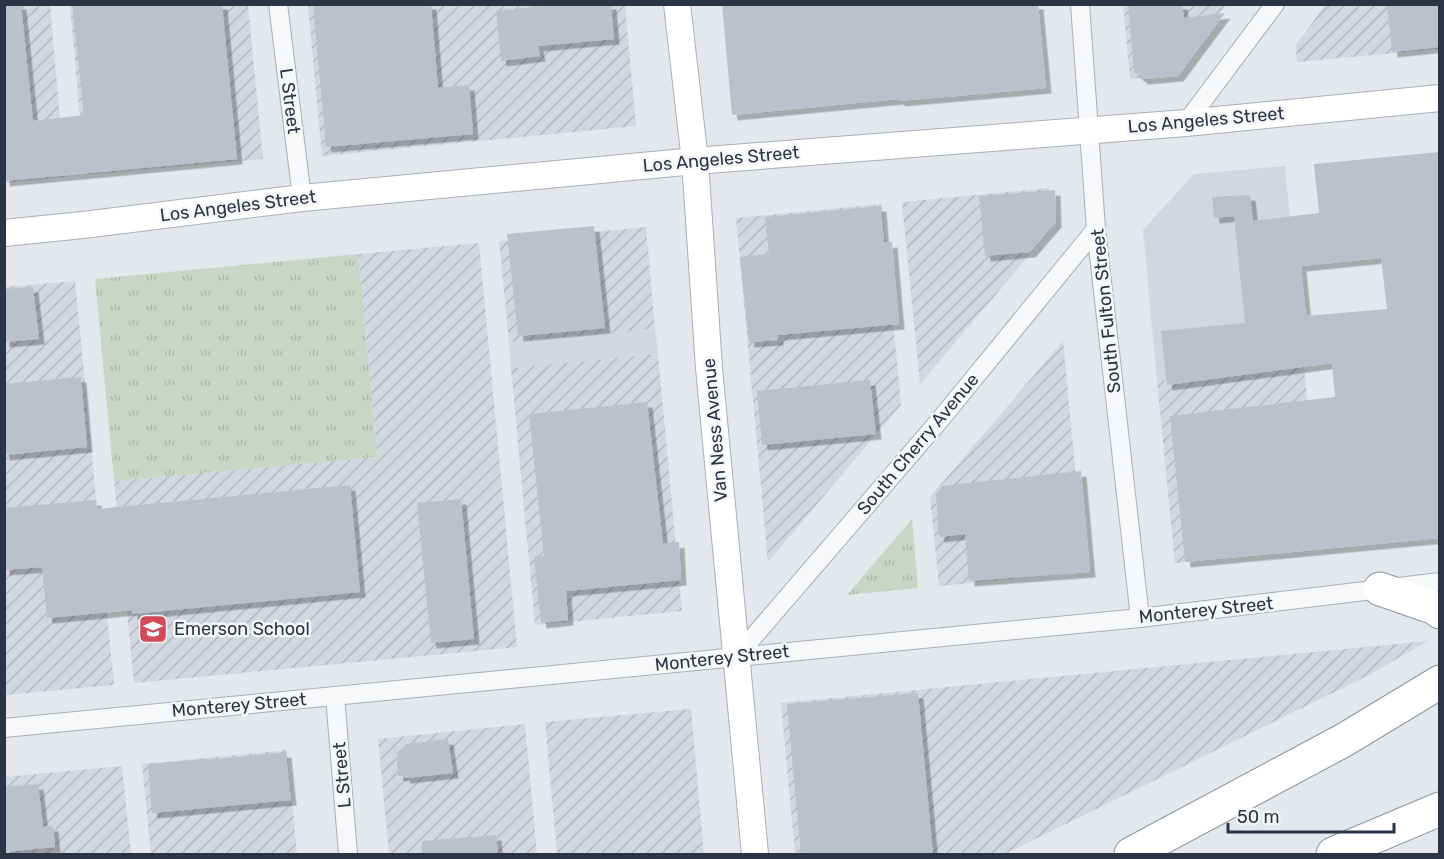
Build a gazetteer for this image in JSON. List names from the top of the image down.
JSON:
{
  "streets": {
    "street": [
      "L Street",
      "Los Angeles Street",
      "South Fulton Street",
      "Van Ness Avenue",
      "South Cherry Avenue",
      "Monterey Street"
    ]
  },
  "crossings": [
    ["L Street", "Los Angeles Street"],
    ["L Street", "Monterey Street"],
    ["Los Angeles Street", "South Fulton Street"],
    ["Los Angeles Street", "Van Ness Avenue"],
    ["South Fulton Street", "South Cherry Avenue"],
    ["South Fulton Street", "Monterey Street"],
    ["Van Ness Avenue", "South Cherry Avenue"],
    ["Van Ness Avenue", "Monterey Street"],
    ["South Cherry Avenue", "Monterey Street"]
  ],
  "places": {
    "school or university": ["Emerson School"]
  },
  "scale_bar": "50 m"
}
